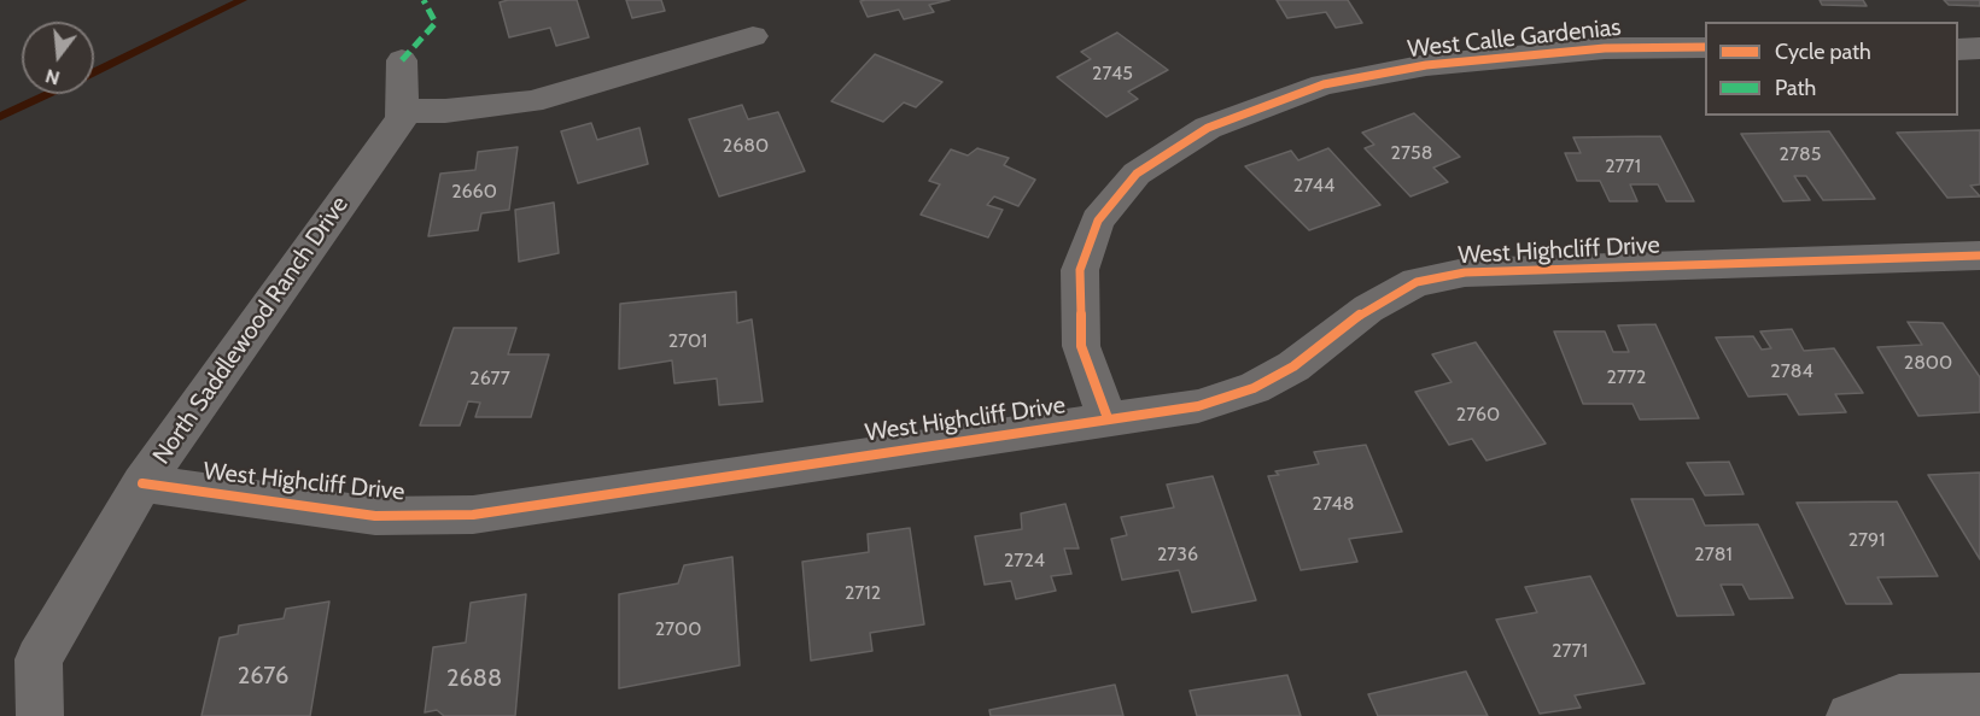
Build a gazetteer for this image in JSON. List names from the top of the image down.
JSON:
{
  "streets": {
    "street": ["West Calle Gardenias", "West Highcliff Drive", "North Saddlewood Ranch Drive"]
  },
  "crossings": [
    ["West Calle Gardenias", "West Highcliff Drive"],
    ["West Highcliff Drive", "North Saddlewood Ranch Drive"]
  ],
  "house_numbers": [
    "2745",
    "2680",
    "2758",
    "2785",
    "2771",
    "2744",
    "2660",
    "2701",
    "2800",
    "2784",
    "2772",
    "2677",
    "2760",
    "2748",
    "2791",
    "2736",
    "2781",
    "2724",
    "2712",
    "2700",
    "2771",
    "2676",
    "2688"
  ],
  "legend": ["Cycle path", "Path"],
  "north": "bottom"
}
